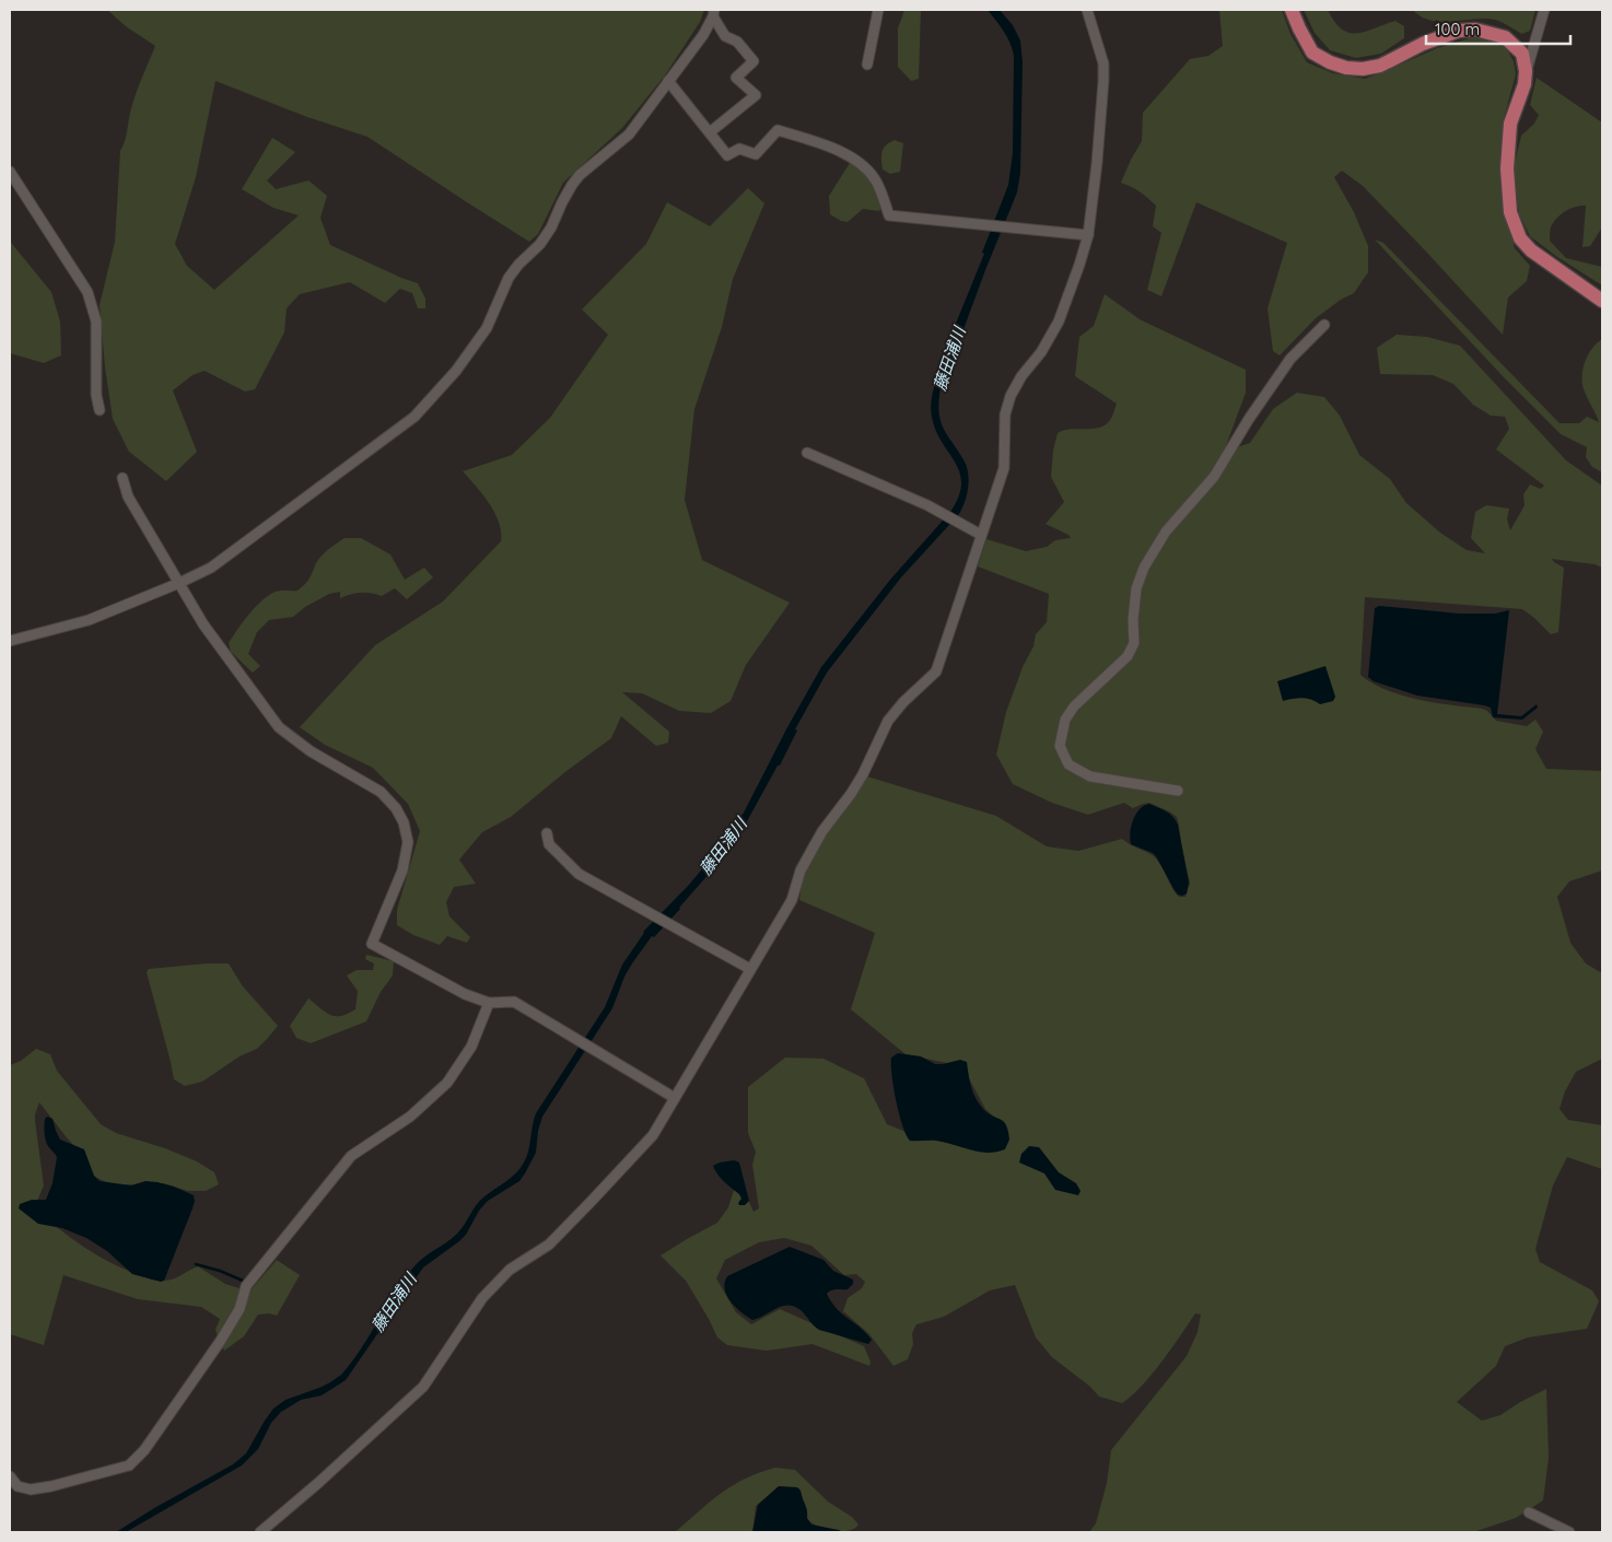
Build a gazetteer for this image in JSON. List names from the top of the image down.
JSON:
{
  "water": ["藤田浦川"],
  "scale_bar": "100 m"
}
